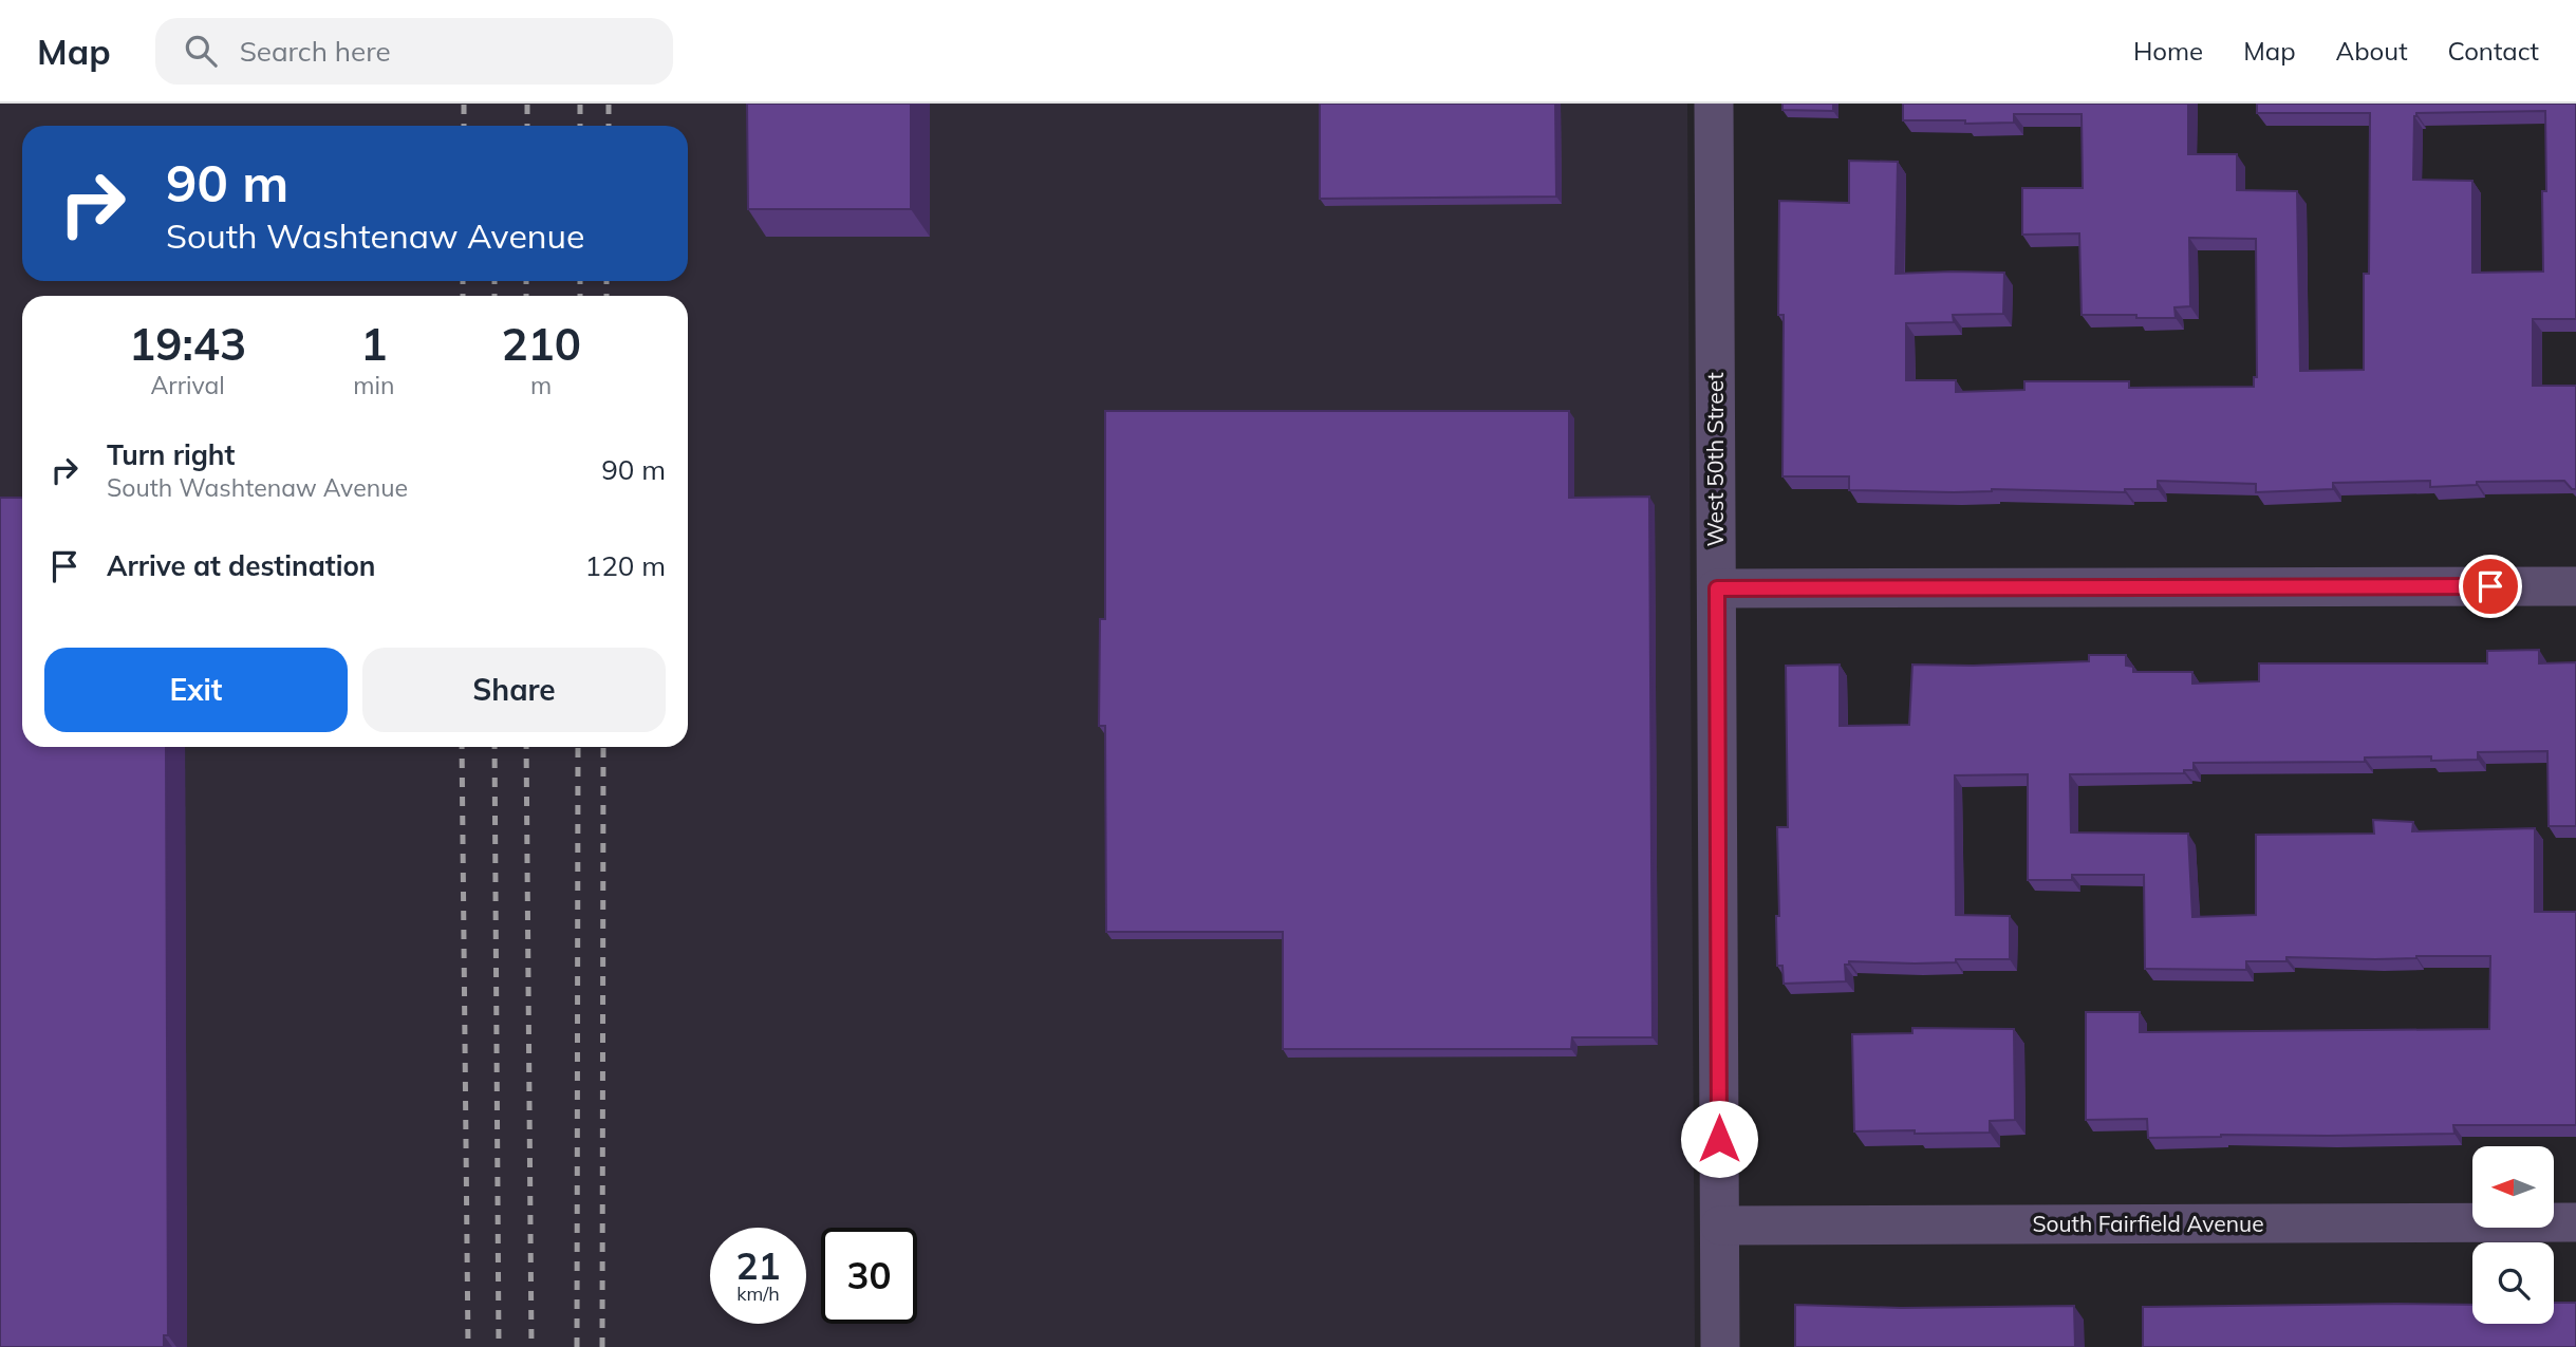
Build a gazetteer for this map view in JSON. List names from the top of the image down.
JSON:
{
  "streets": {
    "street": ["West 50th Street", "South Fairfield Avenue"]
  },
  "crossings": [
    ["West 50th Street", "South Fairfield Avenue"]
  ],
  "north": "left",
  "page": {
    "header": "Map",
    "search": "Search here",
    "nav": [
      "Home",
      "Map",
      "About",
      "Contact"
    ],
    "turn": ["90 m", "South Washtenaw Avenue"],
    "eta": [
      "19:43",
      "Arrival",
      "1",
      "min",
      "210",
      "m"
    ],
    "list": [
      {
        "name": "Turn right",
        "note": "South Washtenaw Avenue",
        "value": "90 m"
      },
      {
        "name": "Arrive at destination",
        "value": "120 m"
      }
    ],
    "buttons": ["Exit", "Share"],
    "speed": "21 km/h",
    "limit": "30"
  }
}
